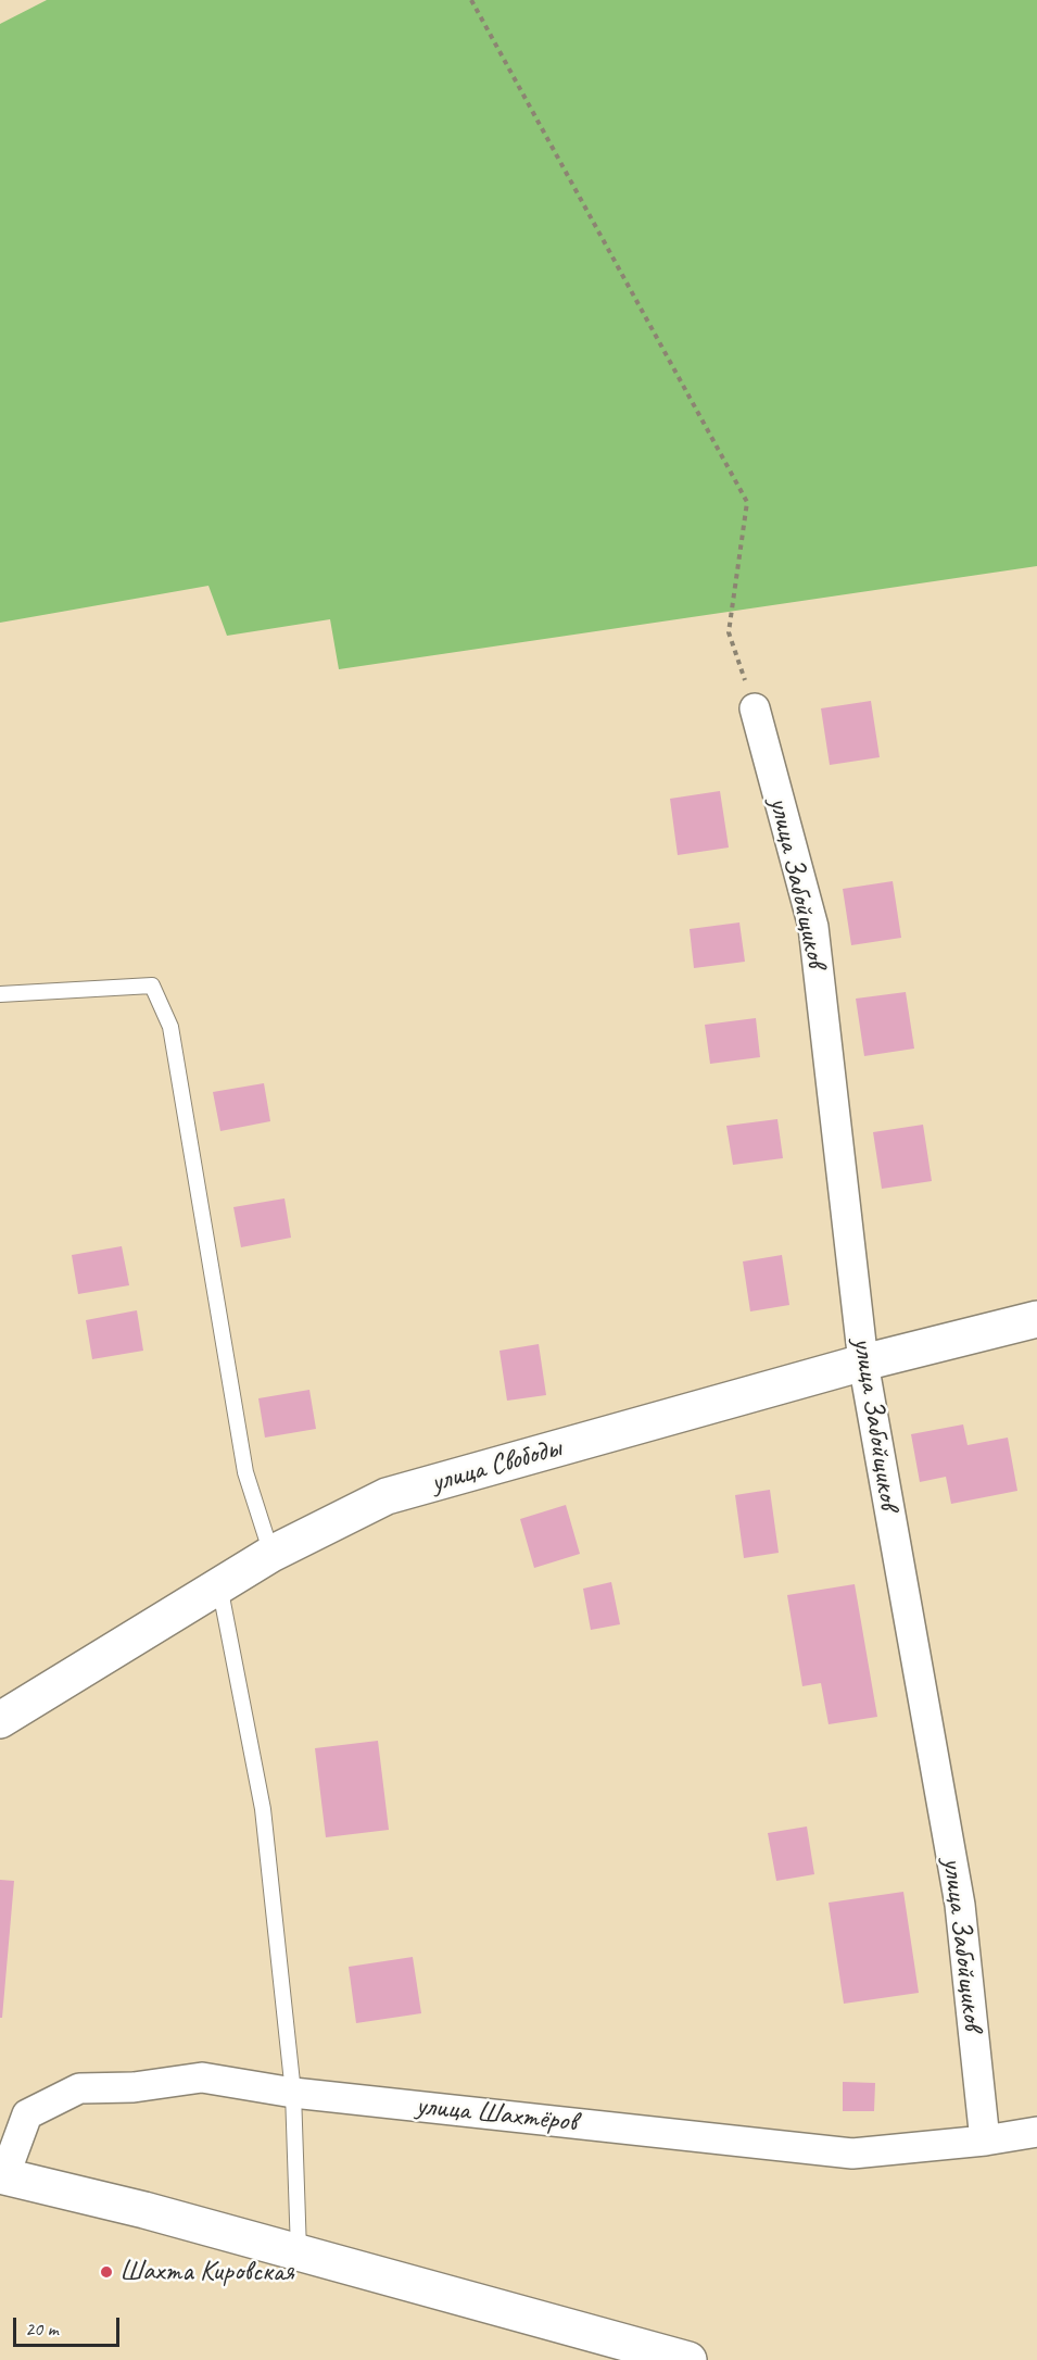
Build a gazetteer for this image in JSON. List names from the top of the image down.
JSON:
{
  "streets": {
    "main road": ["улица Свободы"],
    "street": ["улица Забойщиков", "улица Шахтёров"]
  },
  "crossings": [
    ["улица Забойщиков", "улица Свободы"],
    ["улица Забойщиков", "улица Шахтёров"]
  ],
  "places": ["Шахта Кировская"],
  "scale_bar": "20 m"
}
